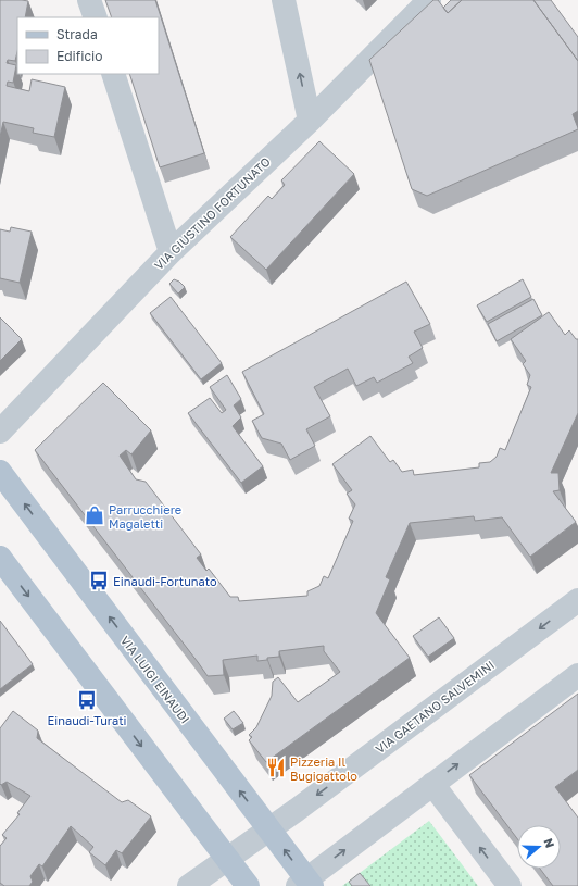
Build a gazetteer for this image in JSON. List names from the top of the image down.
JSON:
{
  "streets": {
    "main road": ["VIA LUIGI EINAUDI"],
    "street": ["VIA GIUSTINO FORTUNATO", "VIA GAETANO SALVEMINI"]
  },
  "crossings": [
    ["VIA LUIGI EINAUDI", "VIA GAETANO SALVEMINI"]
  ],
  "places": {
    "shop": ["Parrucchiere Magaletti"],
    "bus stop": ["Einaudi-Fortunato", "Einaudi-Turati"],
    "restaurant": ["Pizzeria Il Bugigattolo"]
  },
  "legend": ["Strada", "Edificio"],
  "north": "right"
}
